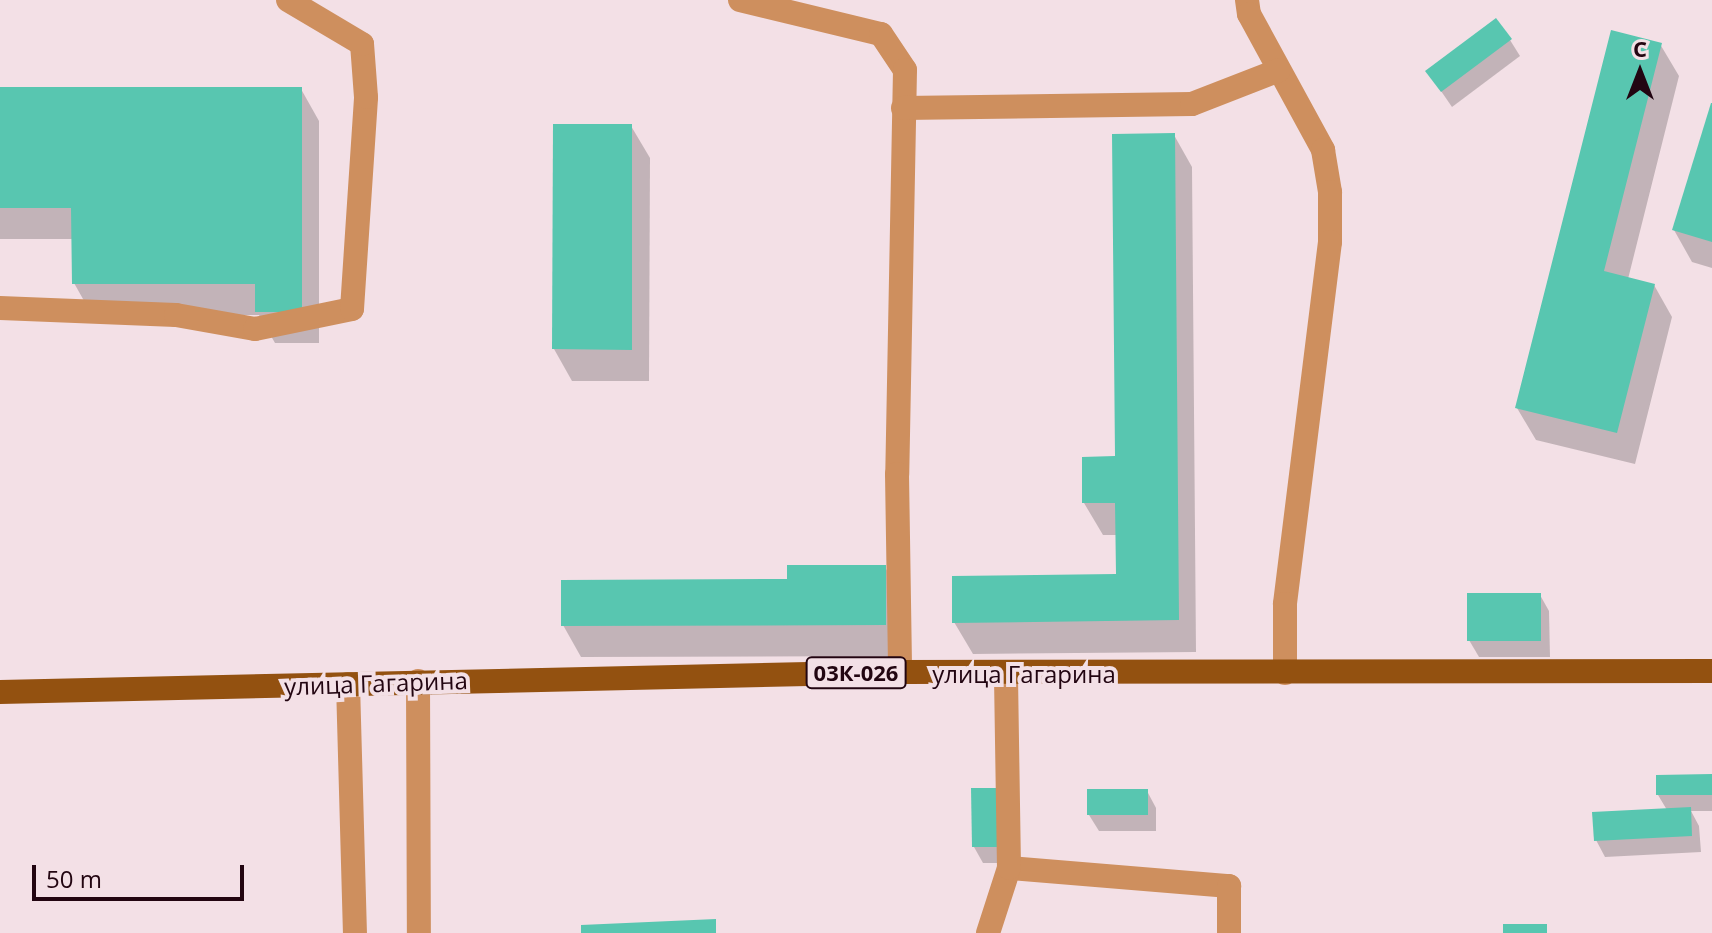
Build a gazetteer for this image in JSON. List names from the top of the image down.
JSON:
{
  "streets": {
    "main road": ["03К-026", "улица Гагарина"]
  },
  "scale_bar": "50 m",
  "north": "top"
}
